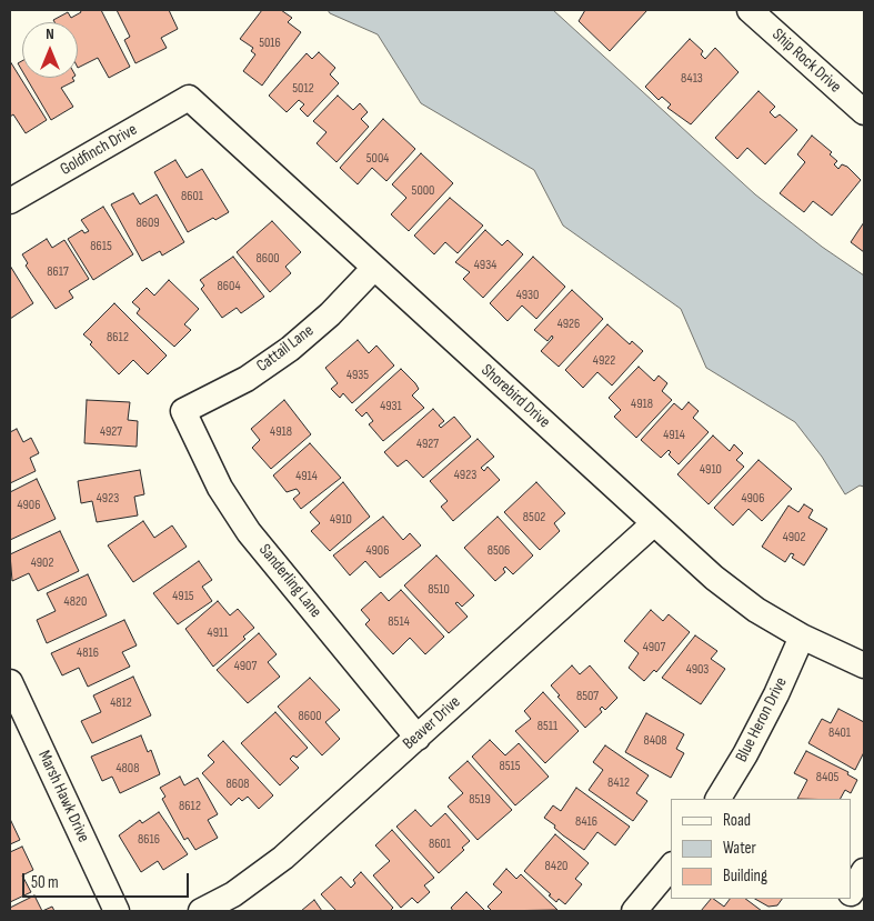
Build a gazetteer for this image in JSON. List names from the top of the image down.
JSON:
{
  "streets": {
    "street": [
      "Ship Rock Drive",
      "Goldfinch Drive",
      "Cattail Lane",
      "Shorebird Drive",
      "Sanderling Lane",
      "Blue Heron Drive",
      "Beaver Drive",
      "Marsh Hawk Drive"
    ]
  },
  "crossings": [
    ["Goldfinch Drive", "Shorebird Drive"],
    ["Cattail Lane", "Shorebird Drive"],
    ["Cattail Lane", "Sanderling Lane"],
    ["Shorebird Drive", "Blue Heron Drive"],
    ["Shorebird Drive", "Beaver Drive"],
    ["Sanderling Lane", "Beaver Drive"]
  ],
  "house_numbers": [
    "5016",
    "8413",
    "5012",
    "5004",
    "5000",
    "8601",
    "8609",
    "8615",
    "8600",
    "4934",
    "8617",
    "8604",
    "4930",
    "4926",
    "8612",
    "4922",
    "4935",
    "4918",
    "4931",
    "4927",
    "4918",
    "4914",
    "4927",
    "4910",
    "4923",
    "4914",
    "4923",
    "4906",
    "4906",
    "8502",
    "4910",
    "4902",
    "4906",
    "8506",
    "4902",
    "8510",
    "4915",
    "4820",
    "8514",
    "4911",
    "4907",
    "4816",
    "4907",
    "4903",
    "8507",
    "4812",
    "8600",
    "8511",
    "8401",
    "8408",
    "8515",
    "4808",
    "8405",
    "8412",
    "8608",
    "8519",
    "8612",
    "8416",
    "8616",
    "8601",
    "8420"
  ],
  "legend": ["Road", "Water", "Building"],
  "scale_bar": "50 m",
  "north": "top"
}
